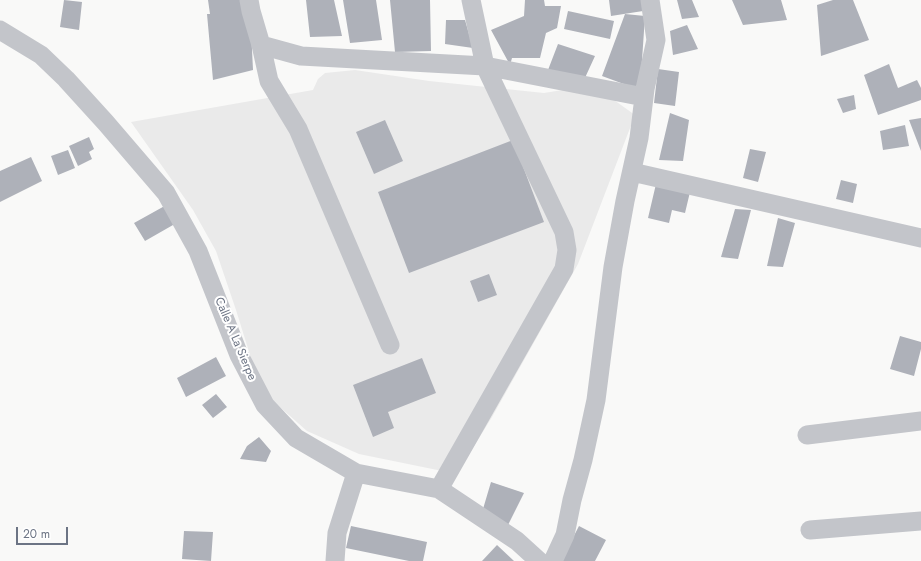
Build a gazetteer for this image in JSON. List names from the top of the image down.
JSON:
{
  "streets": {
    "street": ["Calle A La Sierpe"]
  },
  "scale_bar": "20 m"
}
